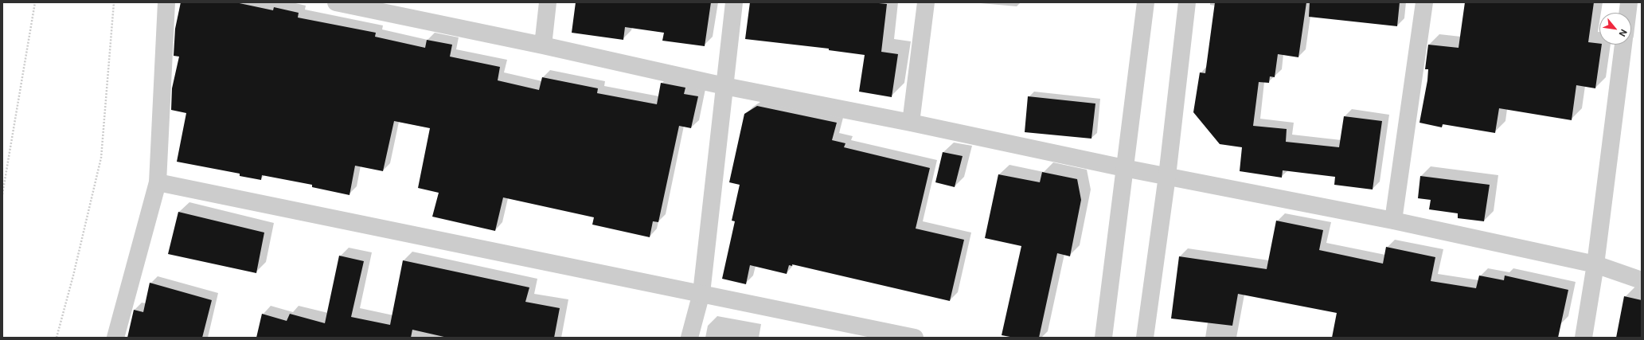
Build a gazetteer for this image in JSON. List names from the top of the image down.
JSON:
{
  "north": "bottom right"
}
